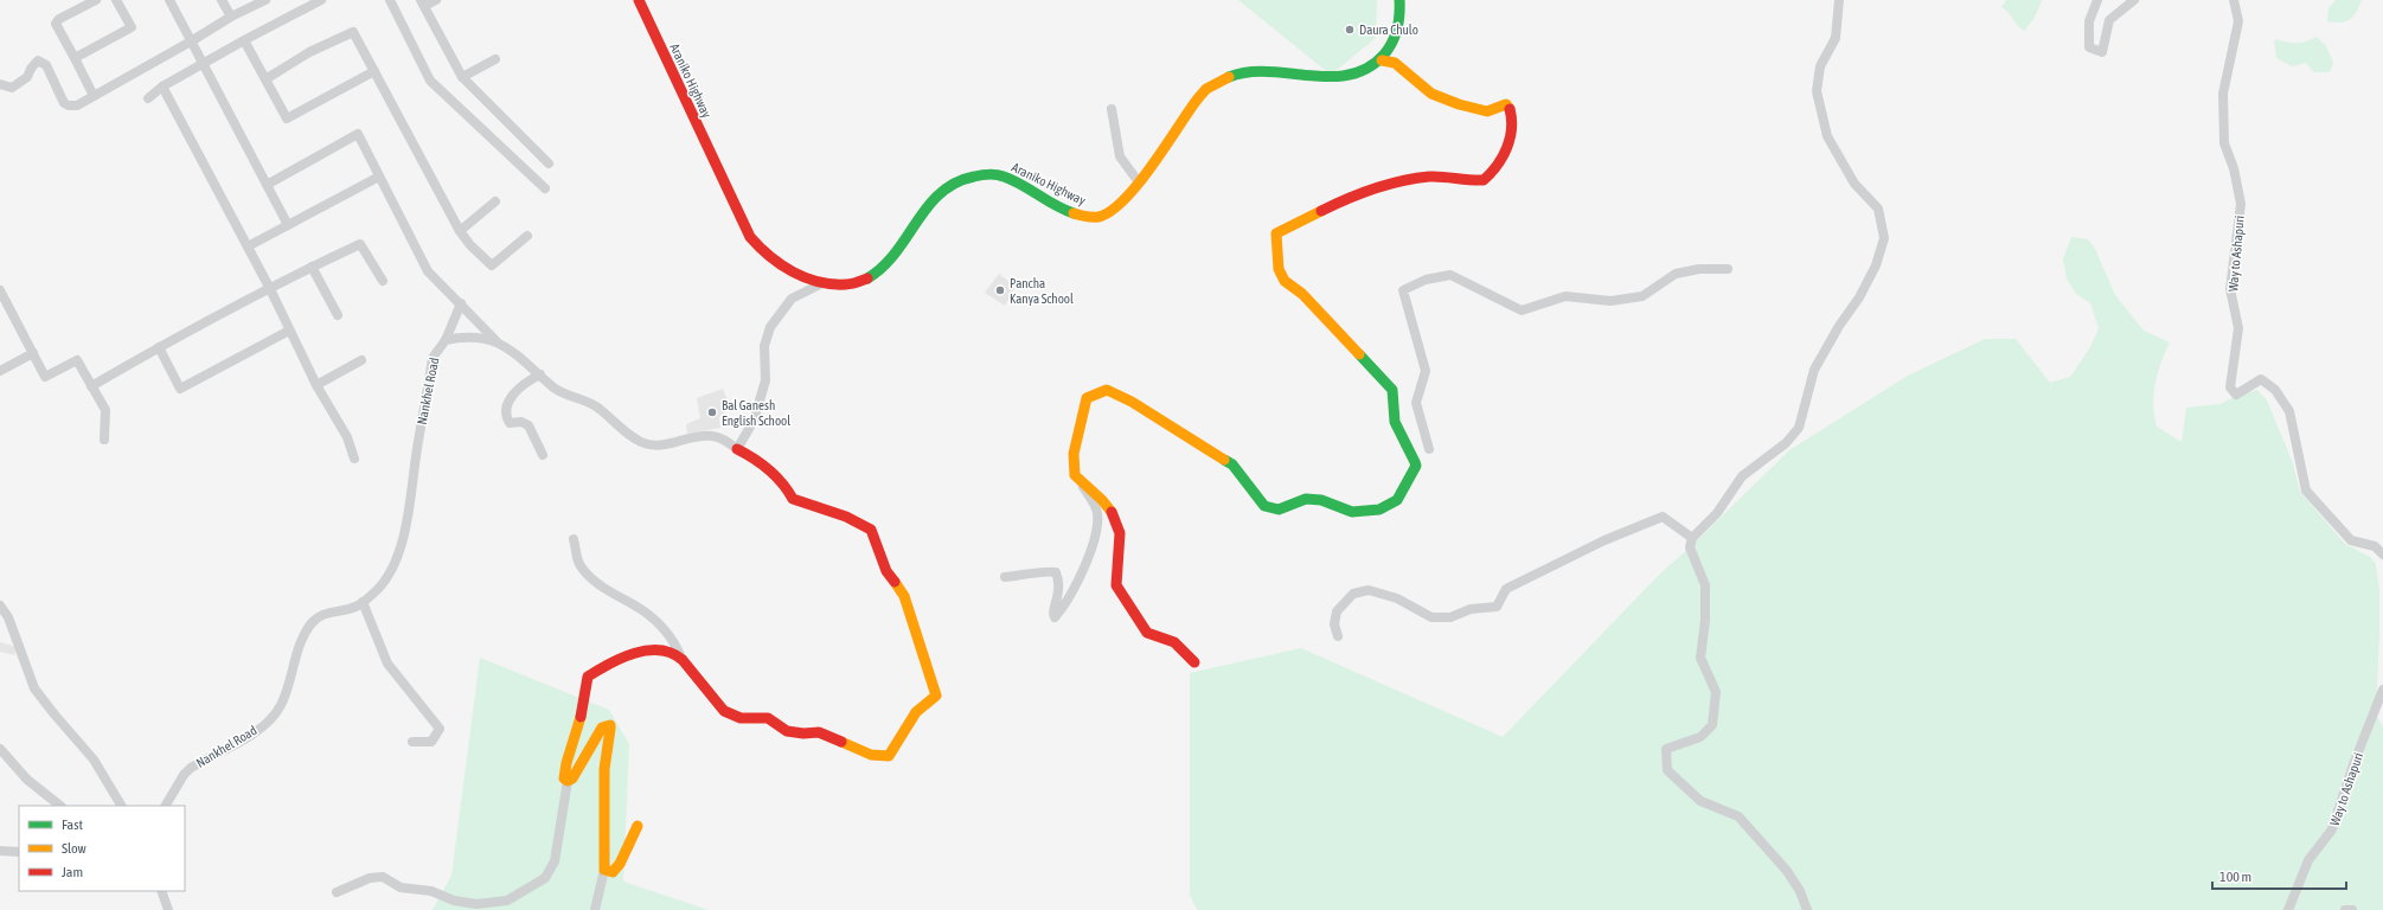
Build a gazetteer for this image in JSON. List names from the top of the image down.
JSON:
{
  "streets": {
    "main road": ["Araniko Highway"],
    "street": ["Way to Ashapuri", "Nankhel Road"]
  },
  "places": ["Daura Chulo", "Pancha Kanya School", "Bal Ganesh English School"],
  "legend": ["Fast", "Slow", "Jam"],
  "scale_bar": "100 m"
}
